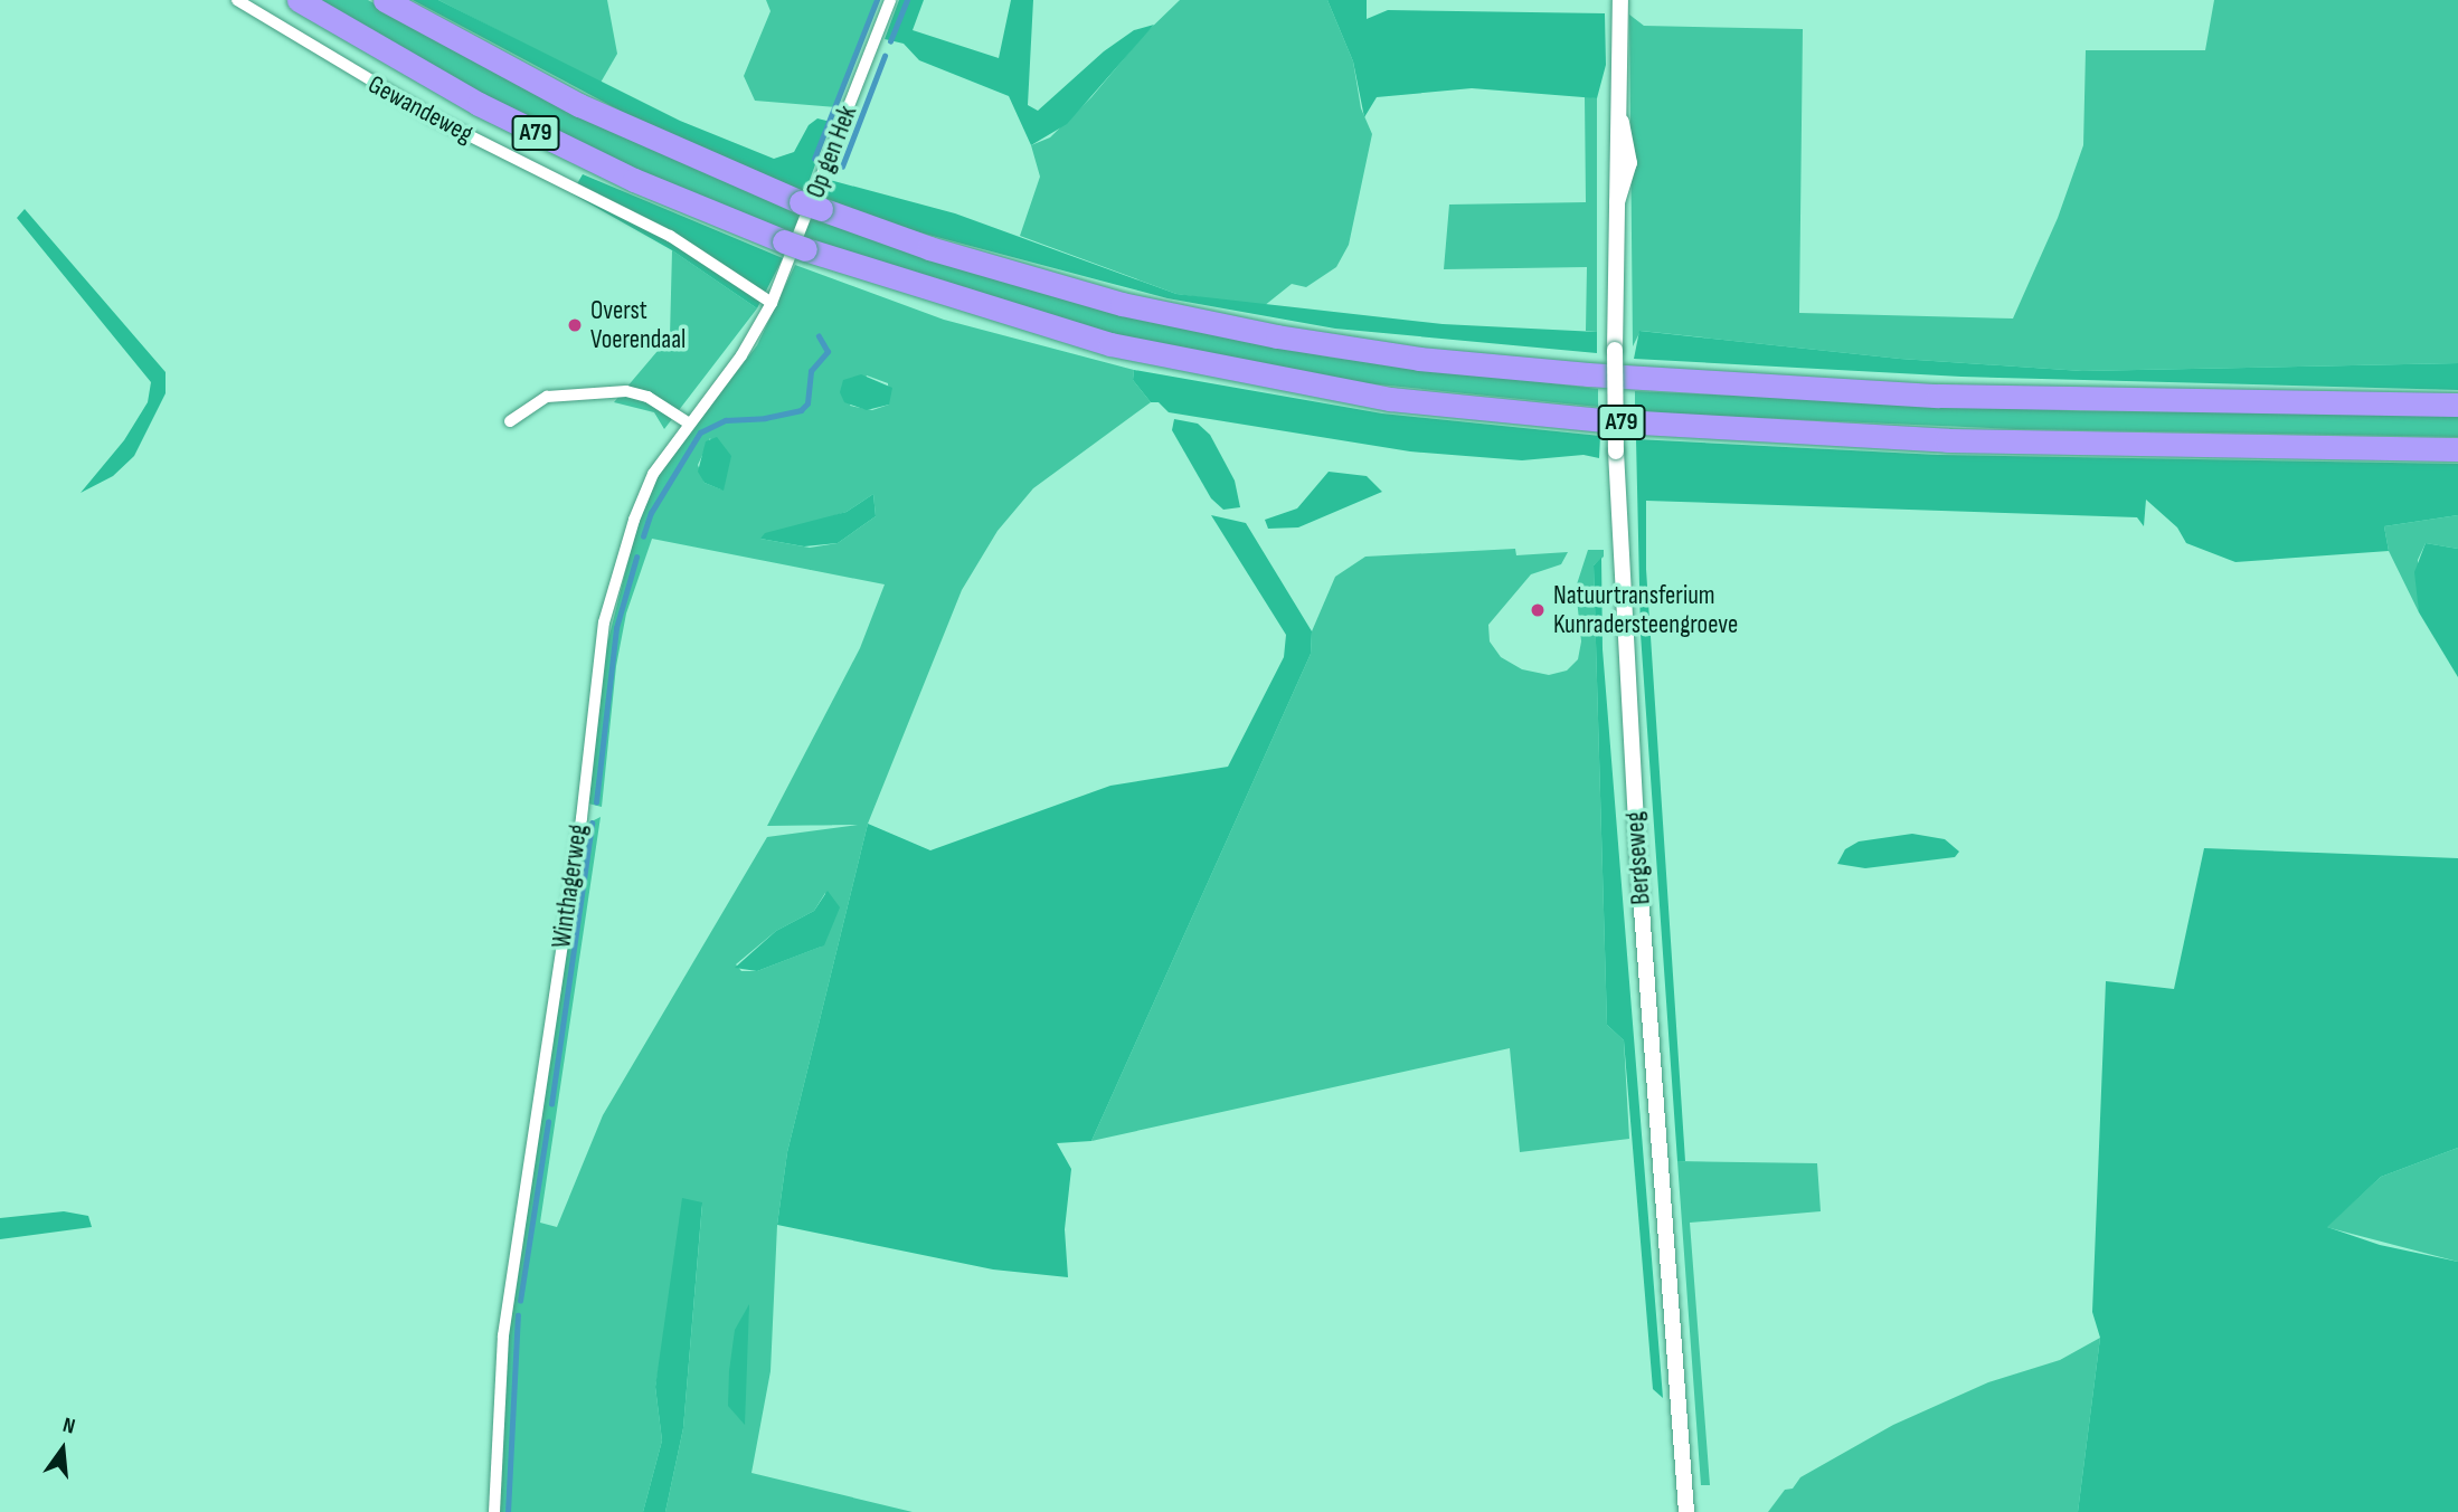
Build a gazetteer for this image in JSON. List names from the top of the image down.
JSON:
{
  "streets": {
    "highway": ["A79"],
    "street": [
      "Gewandeweg",
      "Op gen Hek",
      "Bergseweg",
      "Winthagerweg"
    ]
  },
  "crossings": [
    ["Gewandeweg", "Op gen Hek"],
    ["Gewandeweg", "Winthagerweg"],
    ["Op gen Hek", "Winthagerweg"]
  ],
  "places": ["Overst Voerendaal", "Natuurtransferium Kunradersteengroeve"],
  "north": "top"
}
